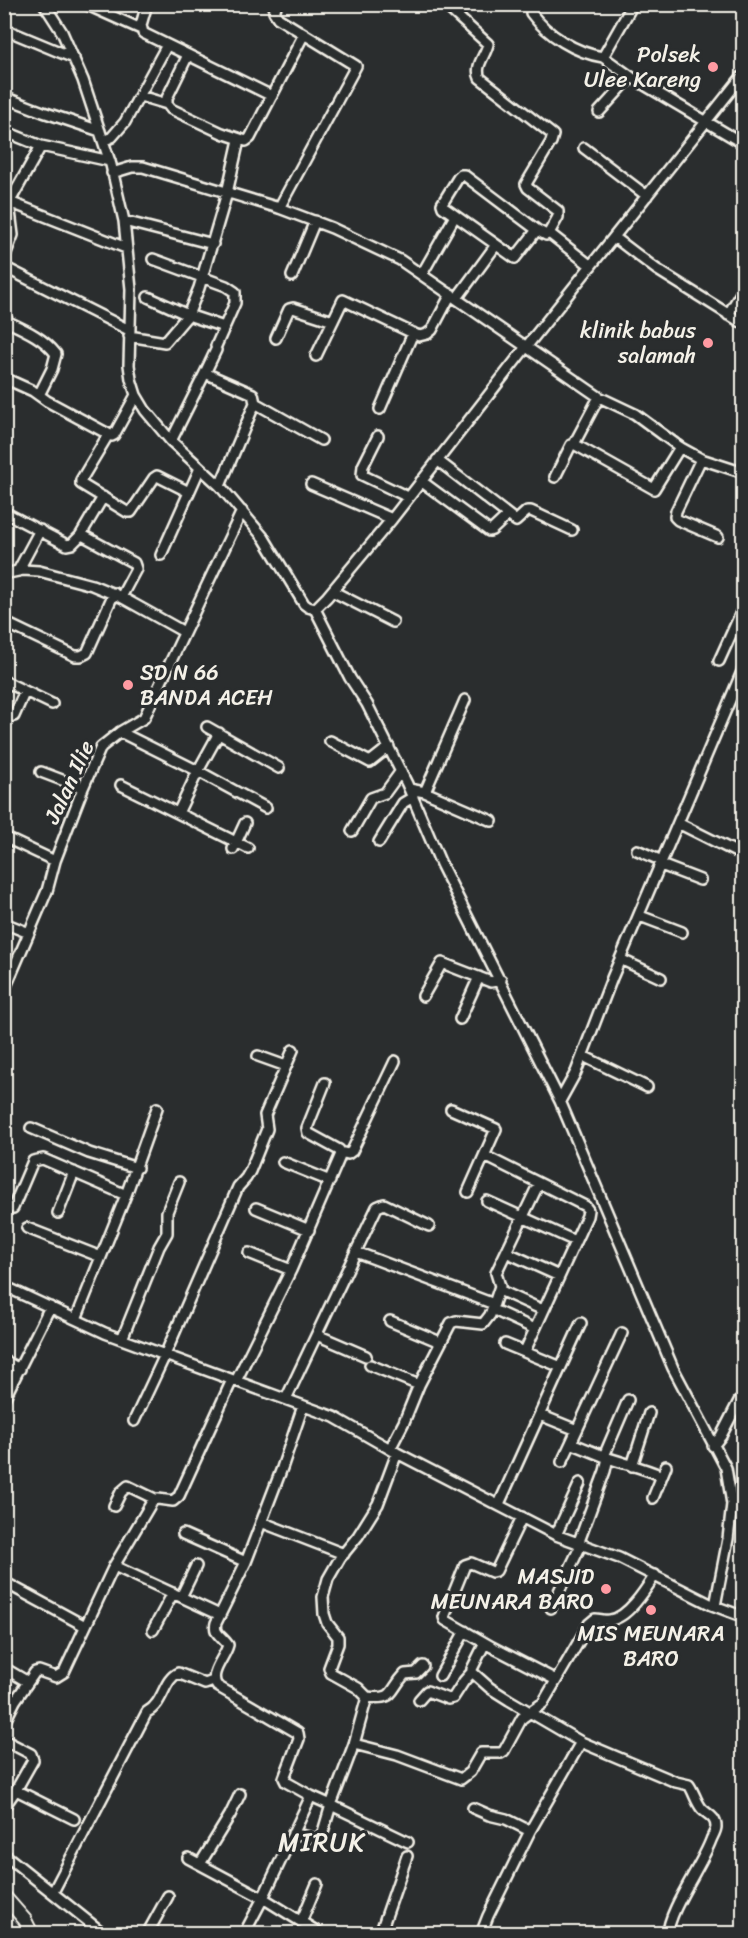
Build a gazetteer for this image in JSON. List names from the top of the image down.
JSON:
{
  "streets": {
    "street": ["Jalan Ilie"]
  },
  "districts": ["MIRUK"],
  "places": [
    "Polsek Ulee Kareng",
    "klinik babus salamah",
    "SD N 66 BANDA ACEH",
    "MASJID MEUNARA BARO",
    "MIS MEUNARA BARO"
  ]
}
